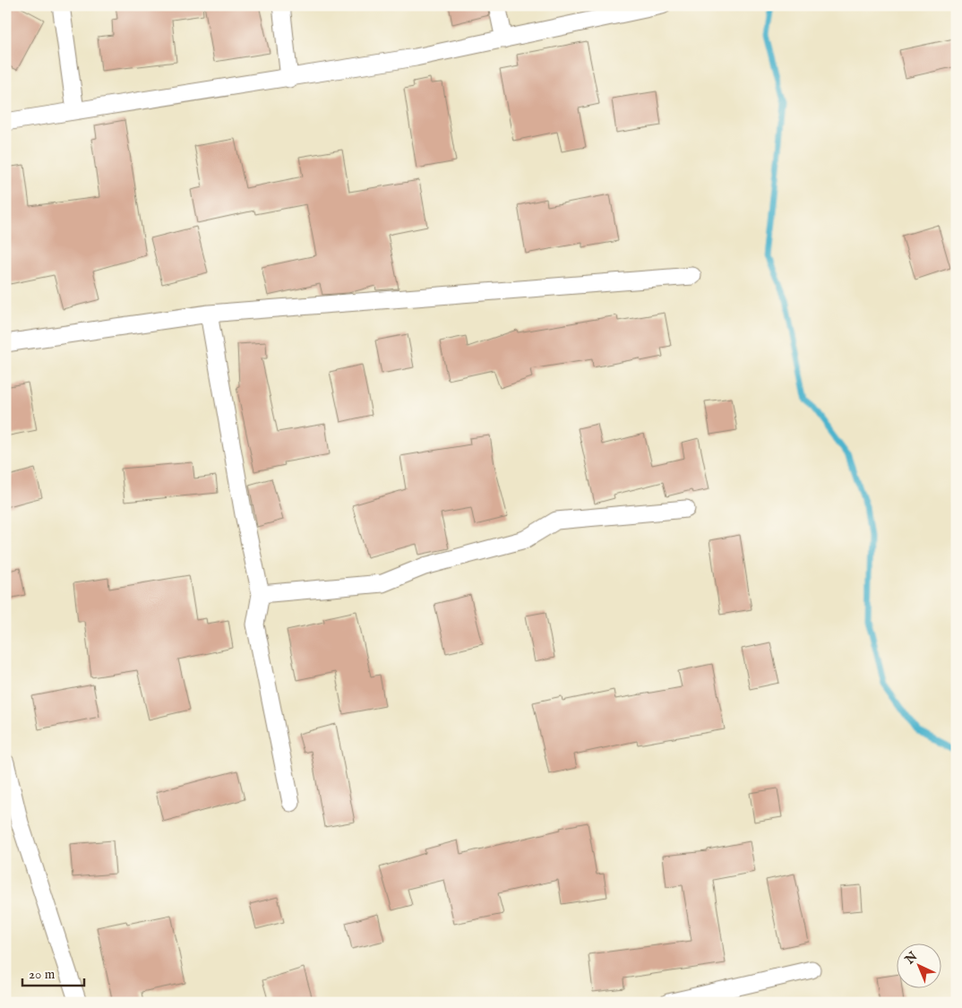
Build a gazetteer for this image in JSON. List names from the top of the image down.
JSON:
{
  "scale_bar": "20 m",
  "north": "top left"
}
